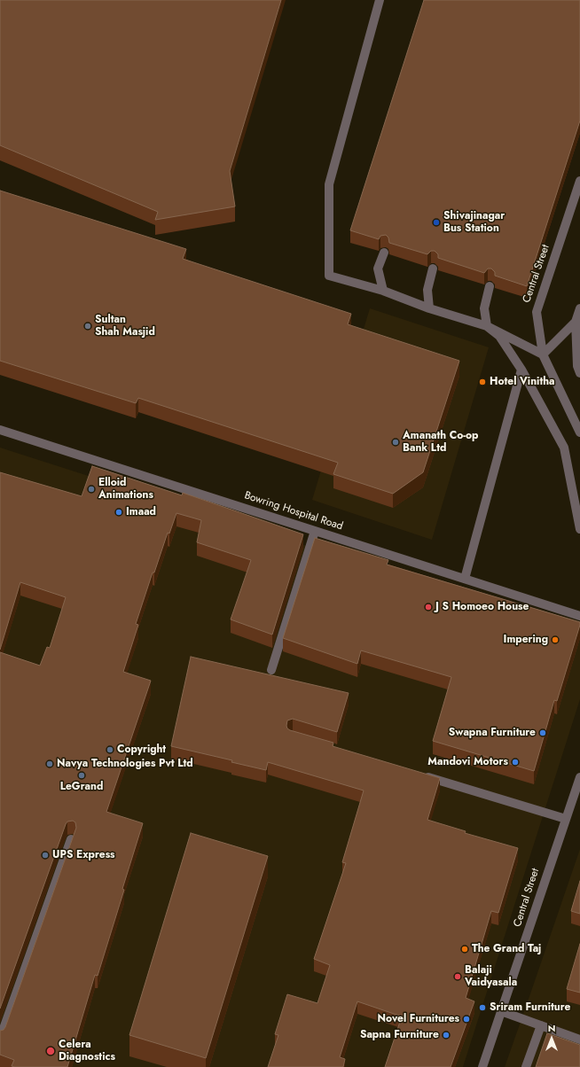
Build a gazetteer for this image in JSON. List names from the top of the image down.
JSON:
{
  "streets": {
    "street": ["Central Street", "Bowring Hospital Road"]
  },
  "places": [
    "Shivajinagar Bus Station",
    "Sultan Shah Masjid",
    "Hotel Vinitha",
    "Amanath Co-op Bank Ltd",
    "Elloid Animations",
    "Imaad",
    "J S Homoeo House",
    "Impering",
    "Swapna Furniture",
    "Copyright",
    "Mandovi Motors",
    "Navya Technologies Pvt Ltd",
    "LeGrand",
    "UPS Express",
    "The Grand Taj",
    "Balaji Vaidyasala",
    "Sriram Furniture",
    "Novel Furnitures",
    "Sapna Furniture",
    "Celera Diagnostics"
  ],
  "north": "top"
}
